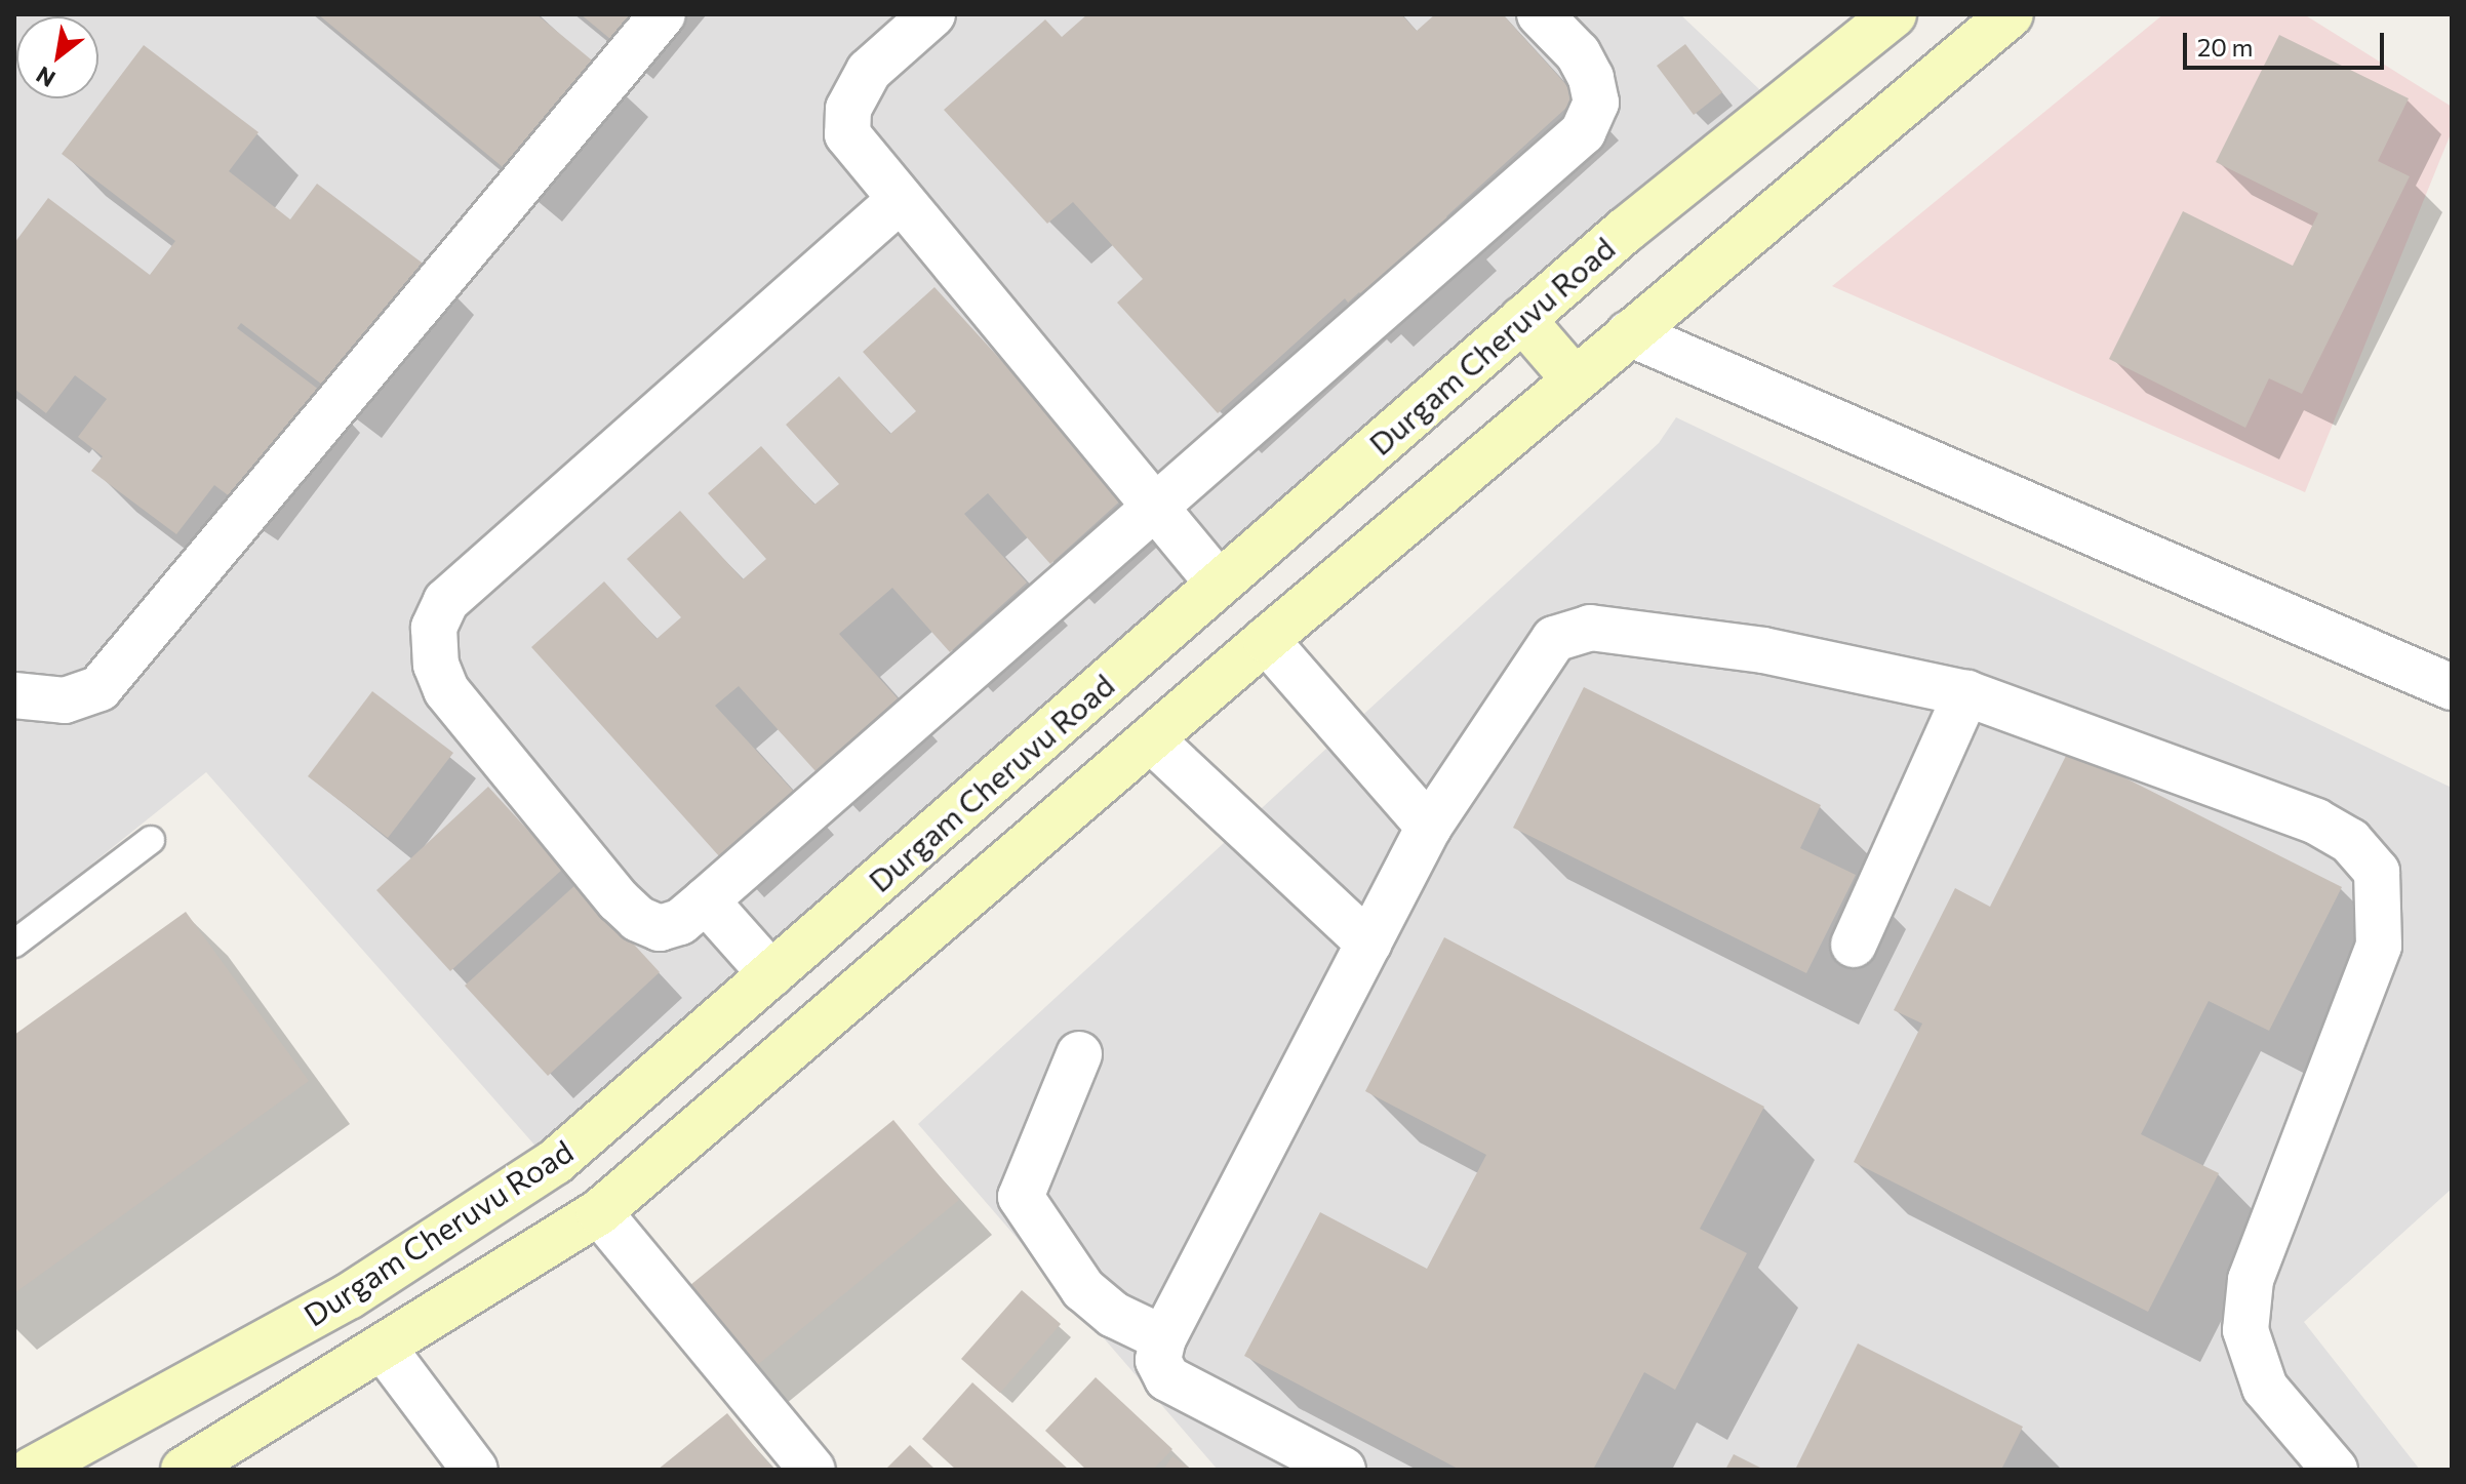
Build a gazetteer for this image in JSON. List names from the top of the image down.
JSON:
{
  "streets": {
    "main road": ["Durgam Cheruvu Road"]
  },
  "scale_bar": "20 m",
  "north": "bottom left"
}
